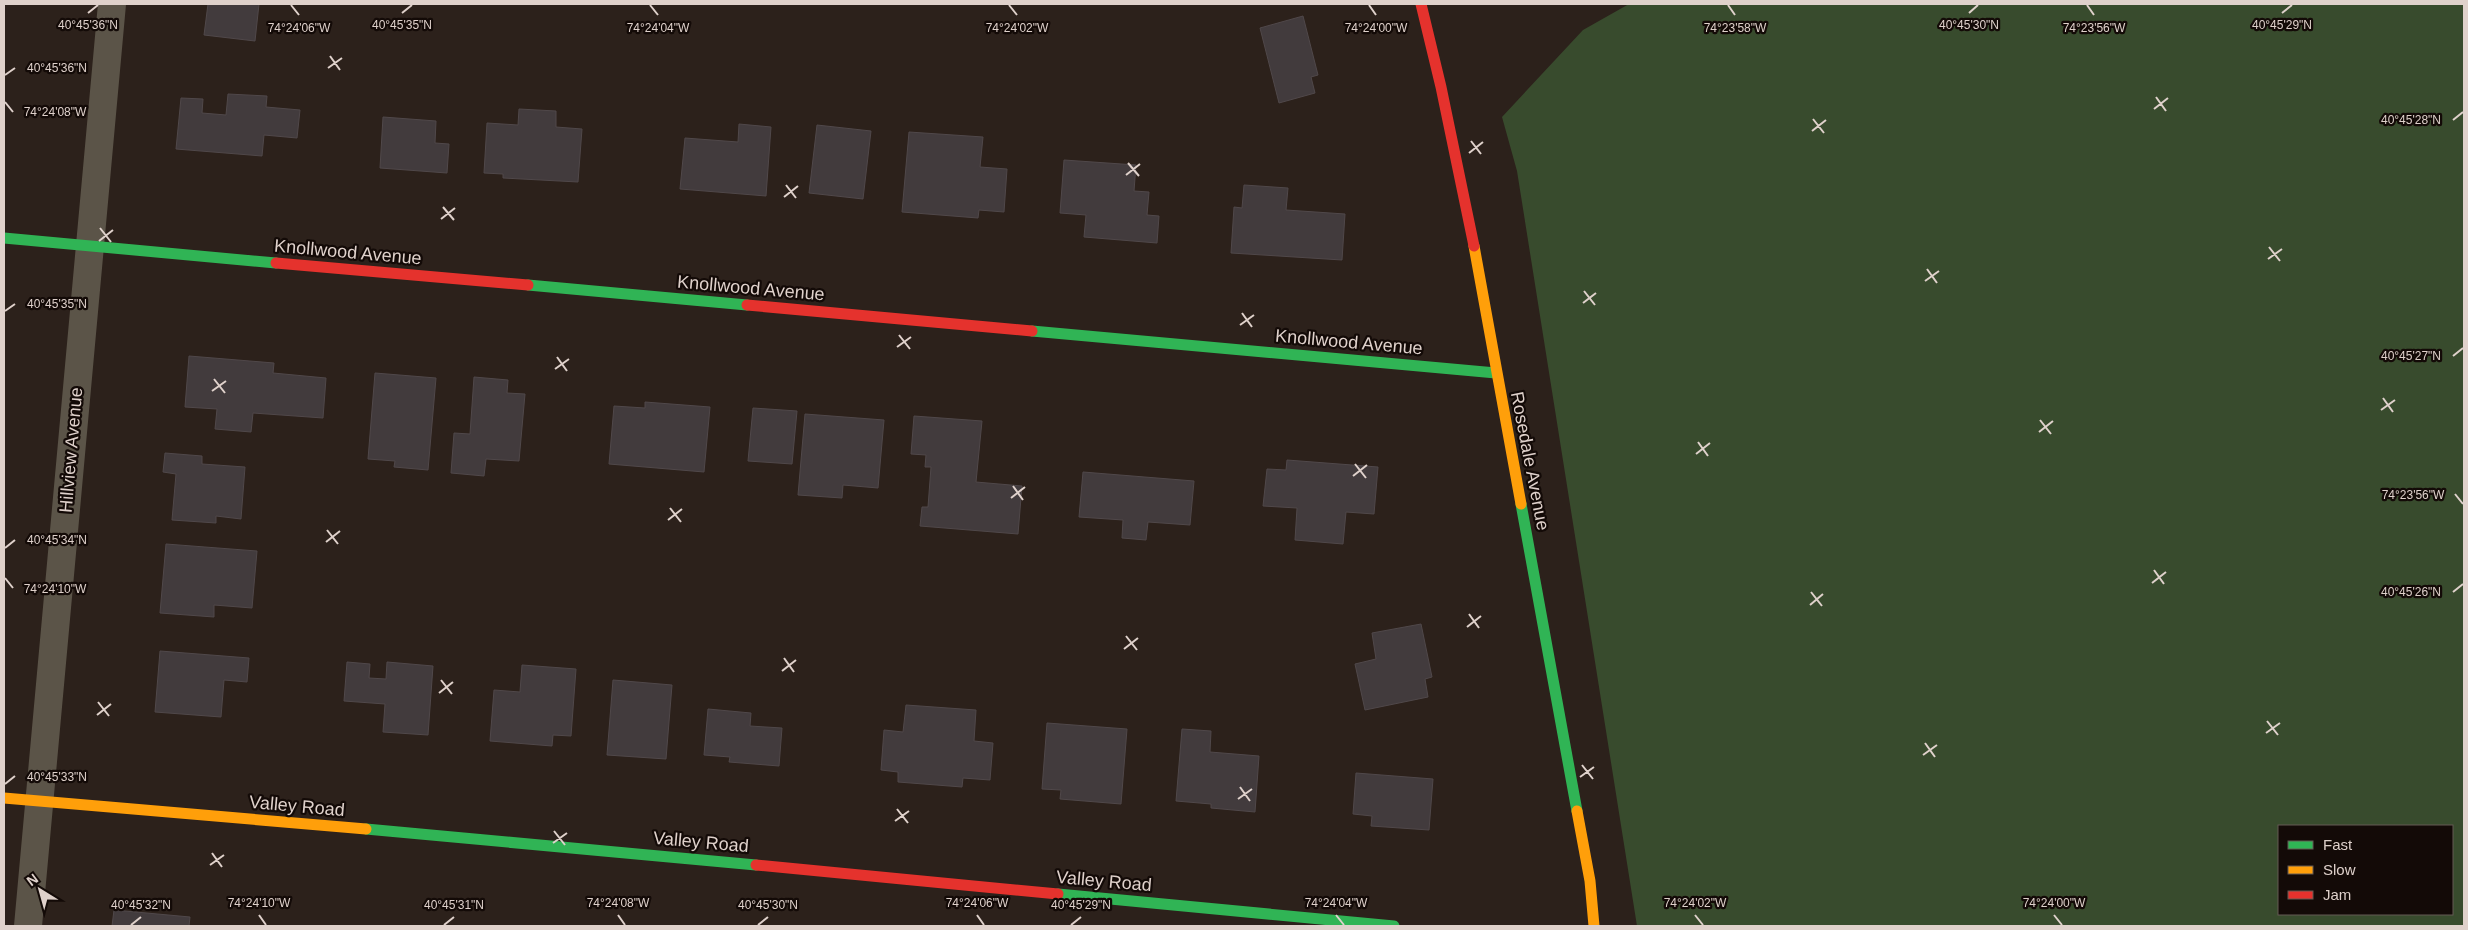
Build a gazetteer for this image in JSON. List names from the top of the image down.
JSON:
{
  "streets": {
    "street": [
      "Knollwood Avenue",
      "Hillview Avenue",
      "Rosedale Avenue",
      "Valley Road"
    ]
  },
  "crossings": [
    ["Knollwood Avenue", "Hillview Avenue"],
    ["Knollwood Avenue", "Rosedale Avenue"],
    ["Hillview Avenue", "Valley Road"]
  ],
  "legend": ["Fast", "Slow", "Jam"],
  "north": "top left",
  "coordinates": [
    "40°45'35\"N",
    "40°45'36\"N",
    "40°45'30\"N",
    "40°45'29\"N",
    "74°24'06\"W",
    "74°24'04\"W",
    "74°24'02\"W",
    "74°24'00\"W",
    "74°23'58\"W",
    "74°23'56\"W",
    "74°24'08\"W",
    "40°45'28\"N",
    "40°45'27\"N",
    "40°45'34\"N",
    "74°24'10\"W",
    "40°45'26\"N",
    "40°45'33\"N",
    "40°45'32\"N",
    "40°45'31\"N"
  ]
}
